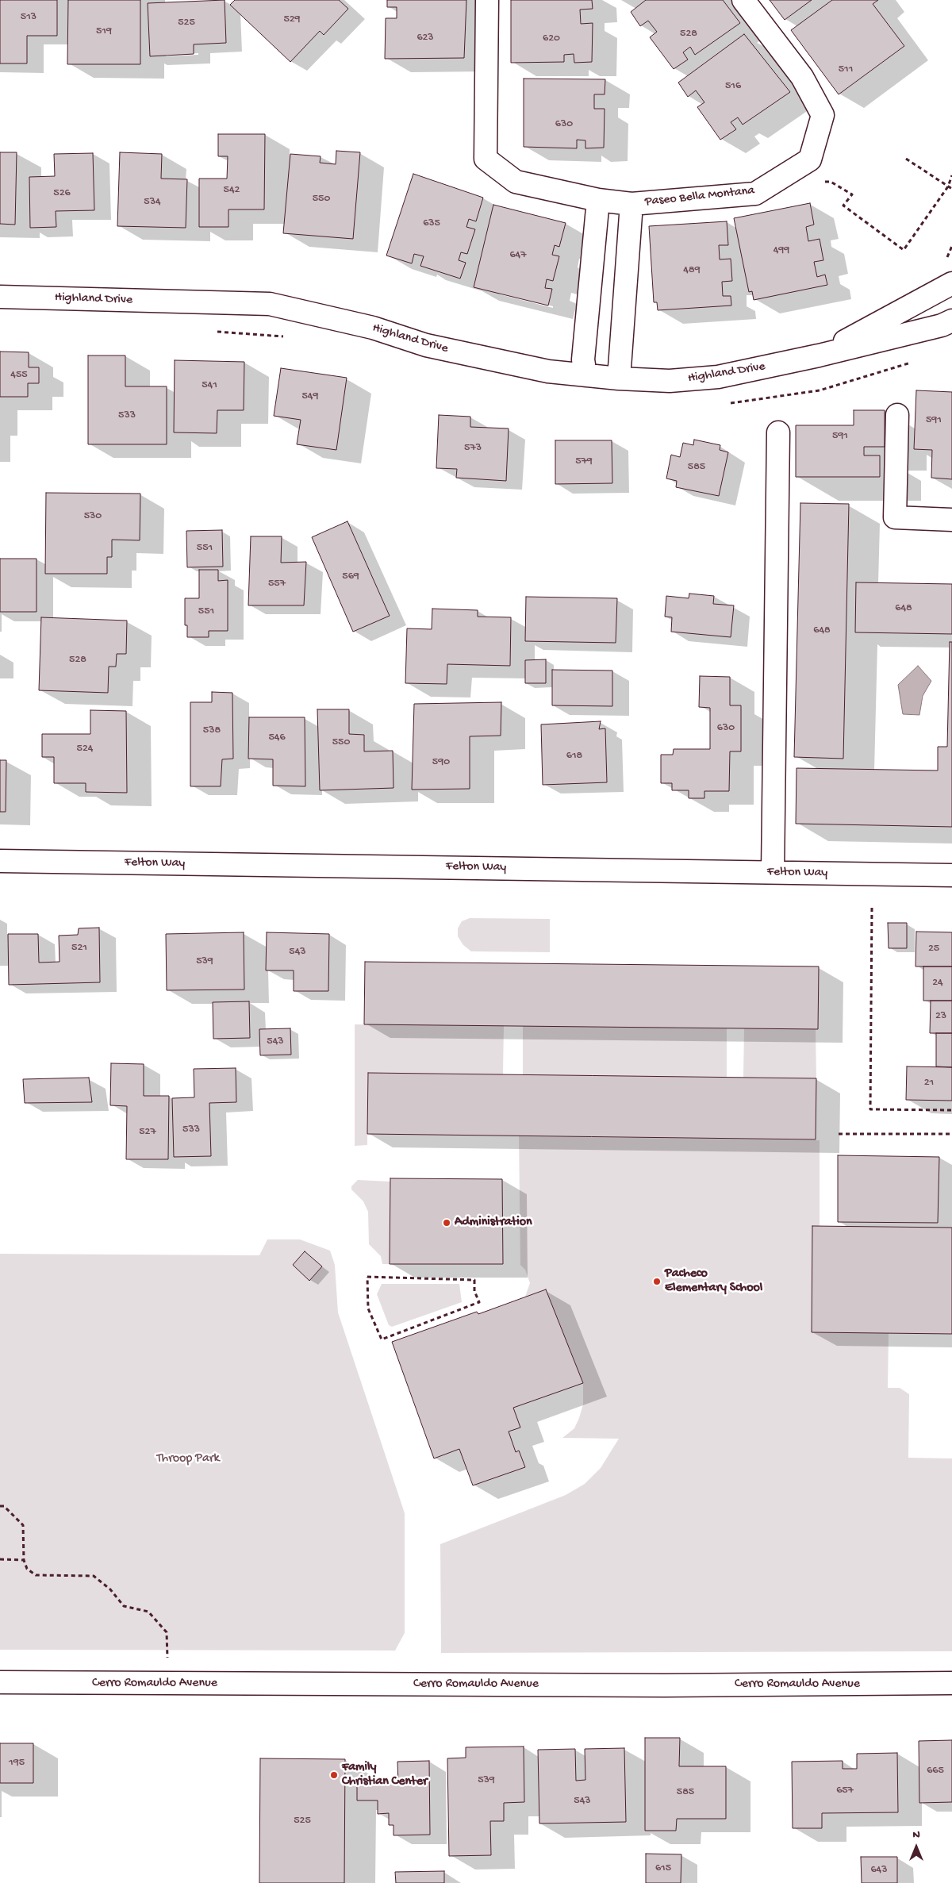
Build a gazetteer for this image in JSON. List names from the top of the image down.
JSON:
{
  "streets": {
    "street": [
      "Paseo Bella Montana",
      "Highland Drive",
      "Felton Way",
      "Cerro Romauldo Avenue"
    ]
  },
  "crossings": [
    ["Paseo Bella Montana", "Highland Drive"]
  ],
  "parks": ["Throop Park"],
  "places": ["Administration", "Pacheco Elementary School", "Family Christian Center"],
  "house_numbers": [
    "513",
    "529",
    "525",
    "519",
    "528",
    "623",
    "620",
    "511",
    "516",
    "630",
    "542",
    "526",
    "550",
    "534",
    "635",
    "499",
    "647",
    "489",
    "455",
    "541",
    "549",
    "533",
    "591",
    "591",
    "573",
    "579",
    "585",
    "530",
    "551",
    "569",
    "557",
    "648",
    "551",
    "648",
    "528",
    "630",
    "538",
    "546",
    "550",
    "524",
    "618",
    "590",
    "521",
    "25",
    "543",
    "539",
    "24",
    "23",
    "543",
    "21",
    "533",
    "527",
    "195",
    "665",
    "539",
    "657",
    "585",
    "543",
    "525",
    "615",
    "643"
  ],
  "north": "top"
}
